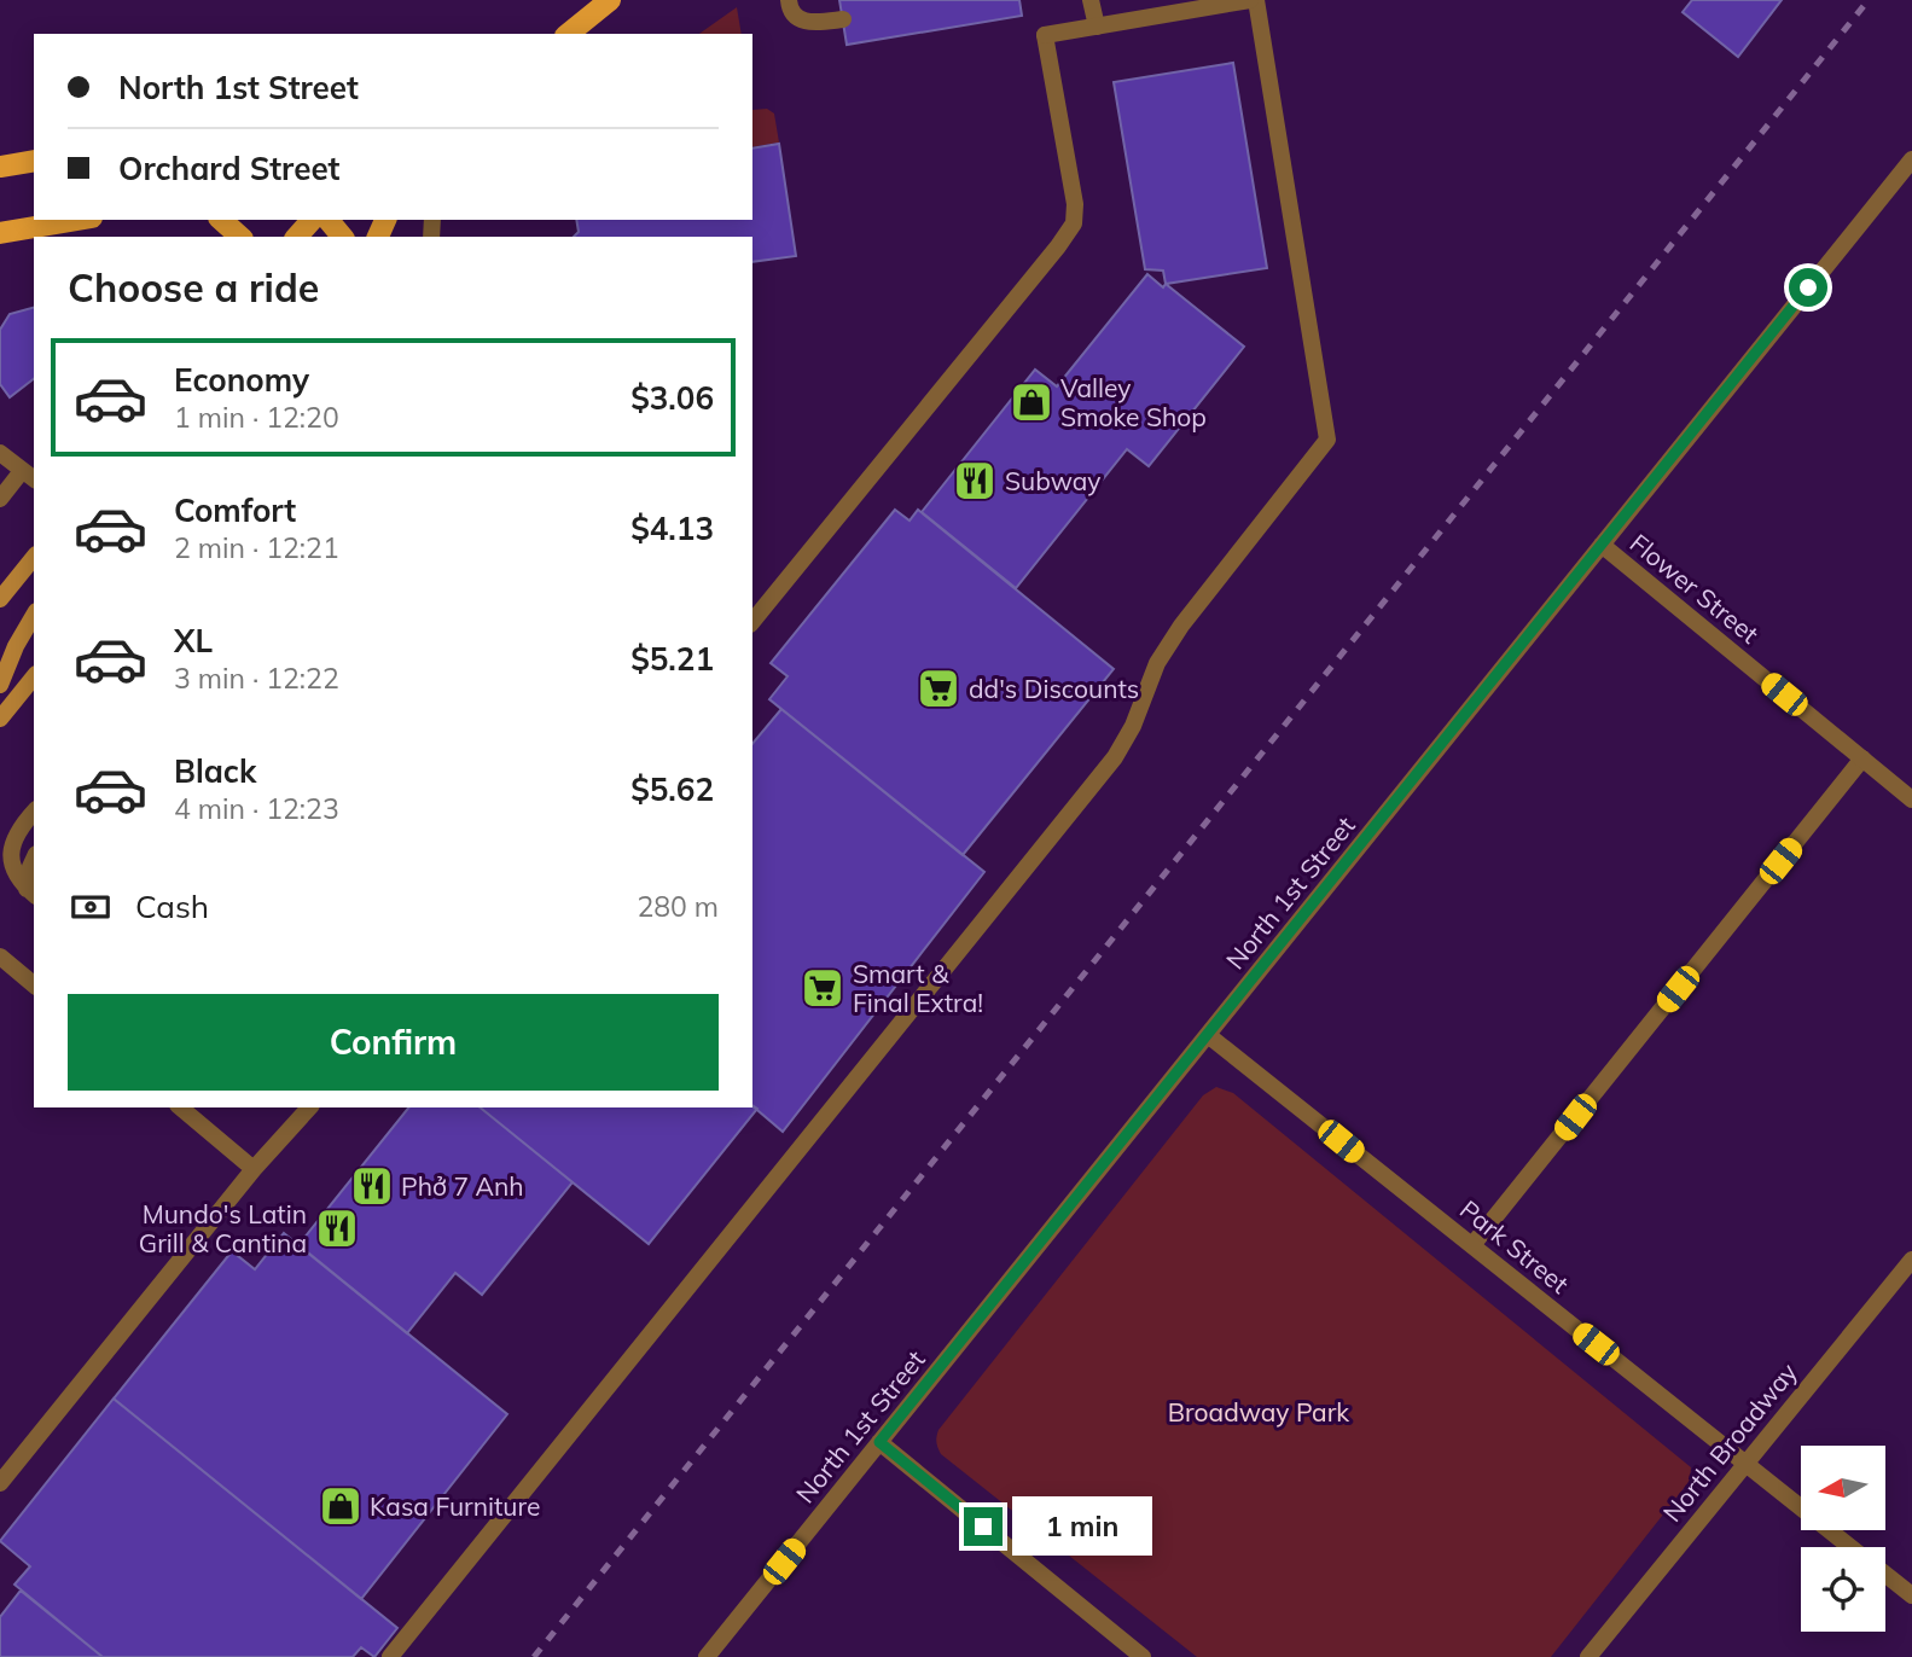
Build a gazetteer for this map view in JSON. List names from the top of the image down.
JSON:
{
  "streets": {
    "street": [
      "Flower Street",
      "North 1st Street",
      "Park Street",
      "North Broadway"
    ]
  },
  "crossings": [
    ["Flower Street", "North 1st Street"],
    ["North 1st Street", "Park Street"],
    ["Park Street", "North Broadway"]
  ],
  "parks": ["Broadway Park"],
  "places": {
    "shop": ["Valley Smoke Shop", "Kasa Furniture"],
    "restaurant": ["Subway", "Phở 7 Anh", "Mundo's Latin Grill & Cantina"],
    "supermarket": ["dd's Discounts", "Smart & Final Extra!"]
  },
  "north": "left",
  "page": {
    "banner": ["North 1st Street", "Orchard Street"],
    "heading": "Choose a ride",
    "list": [
      {
        "name": "Economy",
        "note": "1 min · 12:20",
        "value": "$3.06"
      },
      {
        "name": "Comfort",
        "note": "2 min · 12:21",
        "value": "$4.13"
      },
      {
        "name": "XL",
        "note": "3 min · 12:22",
        "value": "$5.21"
      },
      {
        "name": "Black",
        "note": "4 min · 12:23",
        "value": "$5.62"
      }
    ],
    "pay": ["Cash", "280 m"],
    "buttons": "Confirm",
    "bubble": "1 min"
  }
}
